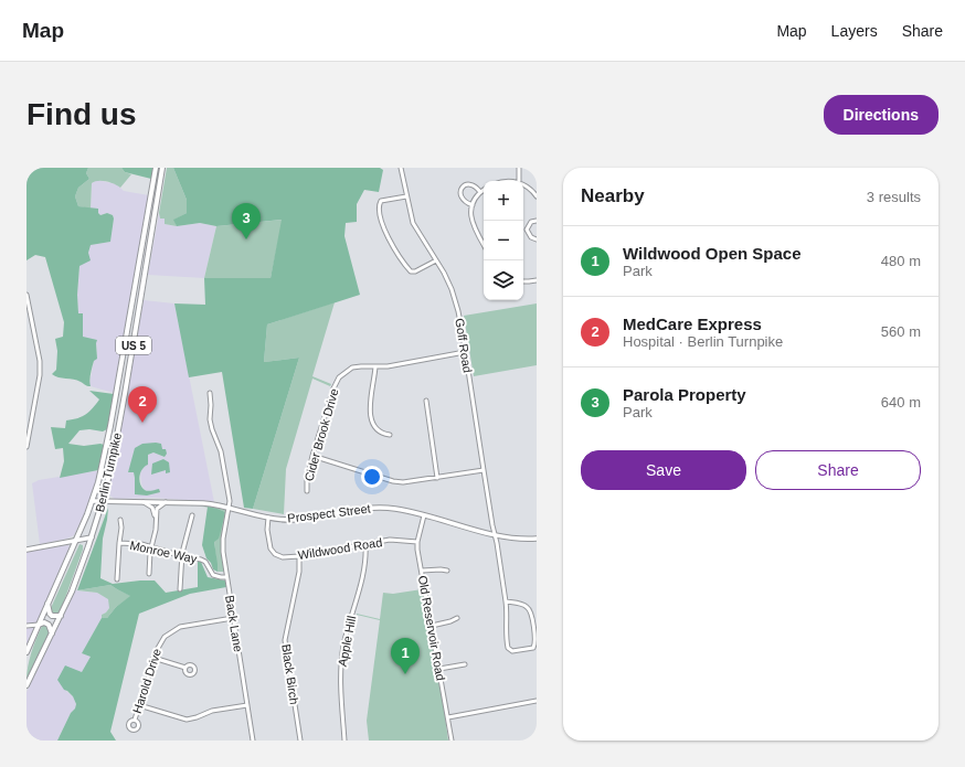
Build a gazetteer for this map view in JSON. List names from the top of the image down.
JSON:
{
  "streets": {
    "highway": ["US 5", "Berlin Turnpike"],
    "main road": ["Prospect Street"],
    "street": [
      "Goff Road",
      "Cider Brook Drive",
      "Wildwood Road",
      "Monroe Way",
      "Back Lane",
      "Old Reservoir Road",
      "Apple Hill",
      "Black Birch",
      "Harold Drive"
    ]
  },
  "crossings": [
    ["Goff Road", "Cider Brook Drive"],
    ["Goff Road", "Prospect Street"],
    ["Berlin Turnpike", "Prospect Street"],
    ["Prospect Street", "Wildwood Road"],
    ["Prospect Street", "Back Lane"],
    ["Prospect Street", "Old Reservoir Road"],
    ["Wildwood Road", "Old Reservoir Road"],
    ["Wildwood Road", "Apple Hill"],
    ["Wildwood Road", "Black Birch"],
    ["Monroe Way", "Back Lane"],
    ["Back Lane", "Harold Drive"]
  ],
  "page": {
    "header": "Map",
    "nav": ["Map", "Layers", "Share"],
    "buttons": [
      "Directions",
      ["Save", "Share"]
    ],
    "title": "Find us",
    "heading": ["Nearby", "3 results"],
    "map_buttons": ["+", "−"],
    "pins": ["3", "2", "1"],
    "list": [
      {
        "mark": "1",
        "name": "Wildwood Open Space",
        "note": "Park",
        "value": "480 m"
      },
      {
        "mark": "2",
        "name": "MedCare Express",
        "note": "Hospital · Berlin Turnpike",
        "value": "560 m"
      },
      {
        "mark": "3",
        "name": "Parola Property",
        "note": "Park",
        "value": "640 m"
      }
    ]
  }
}
